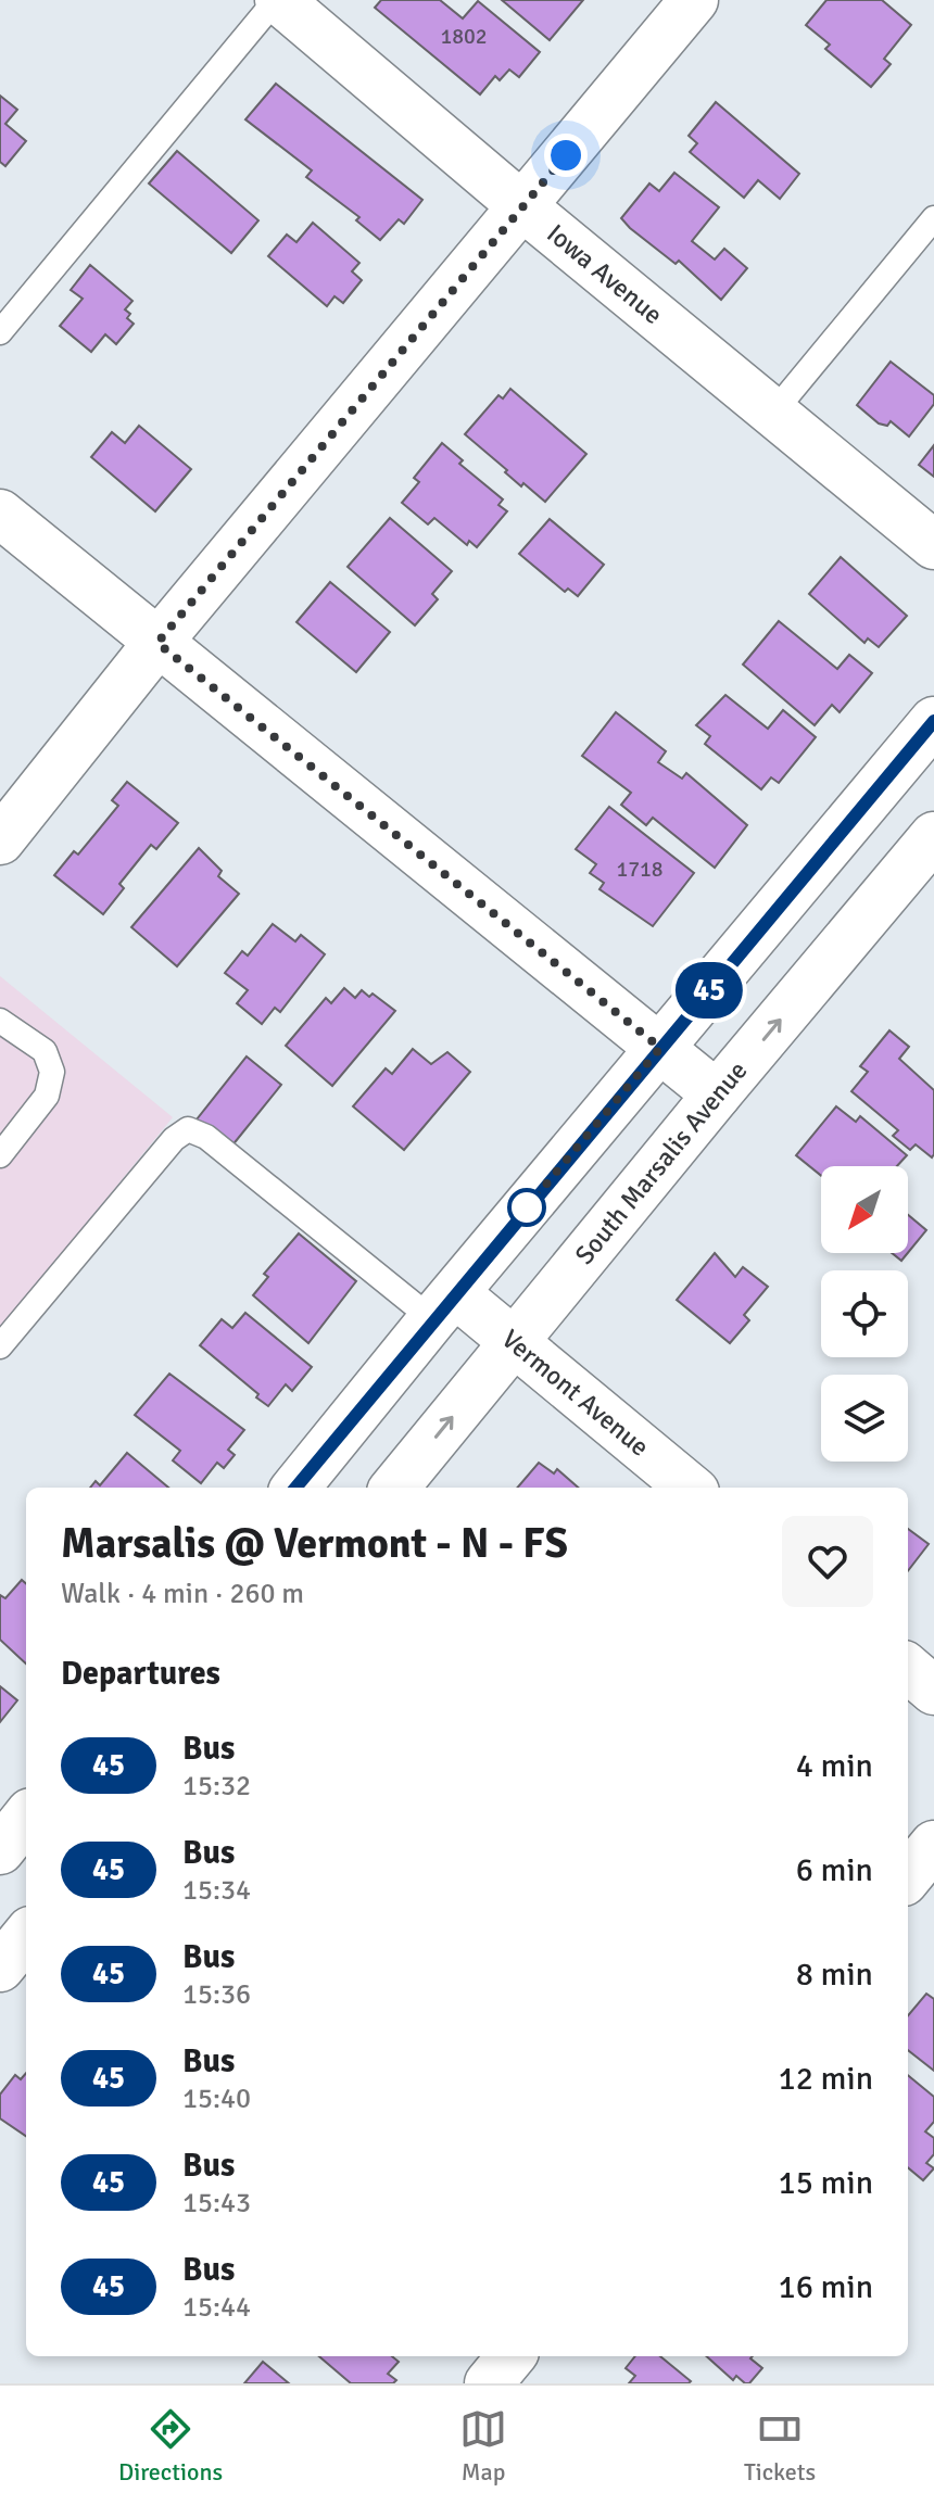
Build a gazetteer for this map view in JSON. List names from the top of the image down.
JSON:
{
  "streets": {
    "street": ["Iowa Avenue", "South Marsalis Avenue", "Vermont Avenue"]
  },
  "crossings": [
    ["South Marsalis Avenue", "Vermont Avenue"]
  ],
  "lines": ["bus line 45"],
  "house_numbers": ["1802", "1718"],
  "north": "bottom left",
  "page": {
    "on_map": "45",
    "heading": [
      ["Marsalis @ Vermont - N - FS", "Walk · 4 min · 260 m"],
      "Departures"
    ],
    "list": [
      {
        "mark": "45",
        "name": "Bus",
        "note": "15:32",
        "value": "4 min"
      },
      {
        "mark": "45",
        "name": "Bus",
        "note": "15:34",
        "value": "6 min"
      },
      {
        "mark": "45",
        "name": "Bus",
        "note": "15:36",
        "value": "8 min"
      },
      {
        "mark": "45",
        "name": "Bus",
        "note": "15:40",
        "value": "12 min"
      },
      {
        "mark": "45",
        "name": "Bus",
        "note": "15:43",
        "value": "15 min"
      },
      {
        "mark": "45",
        "name": "Bus",
        "note": "15:44",
        "value": "16 min"
      }
    ],
    "tabs": ["Directions", "Map", "Tickets"]
  }
}
